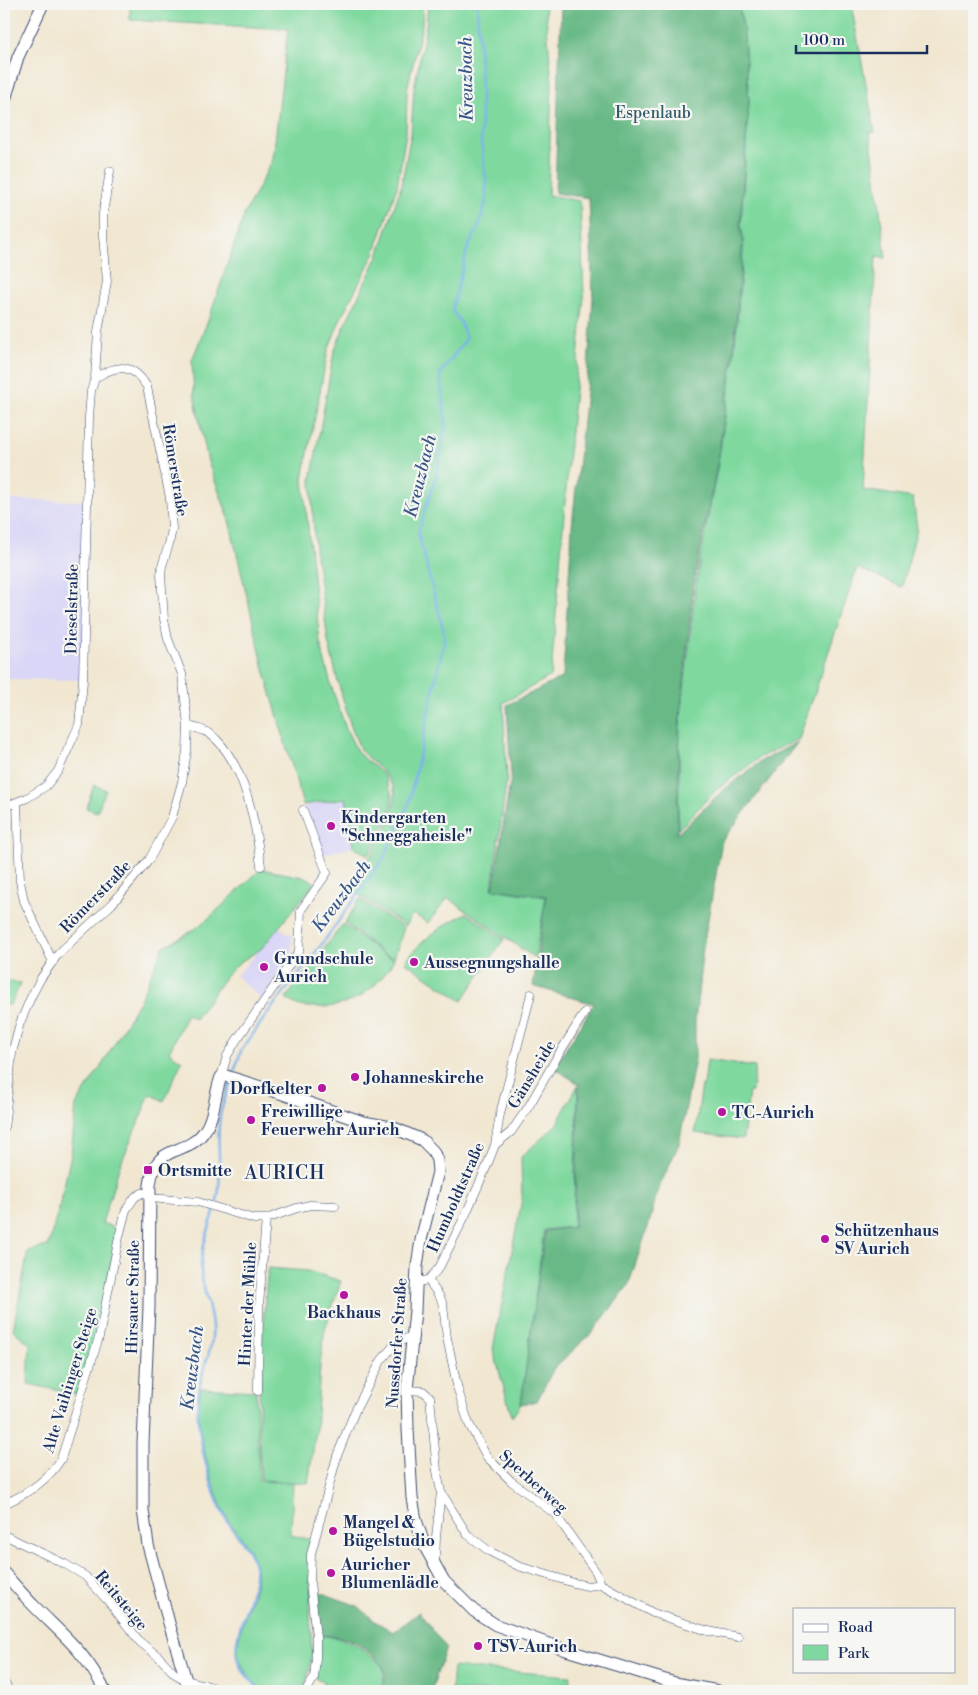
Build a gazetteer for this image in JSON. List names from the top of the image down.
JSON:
{
  "streets": {
    "main road": ["Hirsauer Straße", "Nussdorfer Straße"],
    "street": [
      "Römerstraße",
      "Dieselstraße",
      "Gänsheide",
      "Humboldtstraße",
      "Hinter der Mühle",
      "Alte Vaihinger Steige",
      "Sperberweg",
      "Reitsteige"
    ]
  },
  "crossings": [
    ["Römerstraße", "Dieselstraße"],
    ["Gänsheide", "Humboldtstraße"],
    ["Humboldtstraße", "Nussdorfer Straße"],
    ["Humboldtstraße", "Sperberweg"],
    ["Hirsauer Straße", "Nussdorfer Straße"],
    ["Hirsauer Straße", "Alte Vaihinger Steige"],
    ["Hirsauer Straße", "Reitsteige"],
    ["Nussdorfer Straße", "Sperberweg"]
  ],
  "districts": ["AURICH"],
  "water": ["Kreuzbach"],
  "parks": ["Espenlaub"],
  "places": {
    "other": [
      "Kindergarten \"Schneggaheisle\"",
      "Aussegnungshalle",
      "Grundschule Aurich",
      "Johanneskirche",
      "Dorfkelter",
      "TC-Aurich",
      "Freiwillige Feuerwehr Aurich",
      "Schützenhaus SV Aurich",
      "Backhaus",
      "Mangel & Bügelstudio",
      "Auricher Blumenlädle",
      "TSV-Aurich"
    ],
    "transit": ["Ortsmitte"]
  },
  "legend": ["Road", "Park"],
  "scale_bar": "100 m"
}
